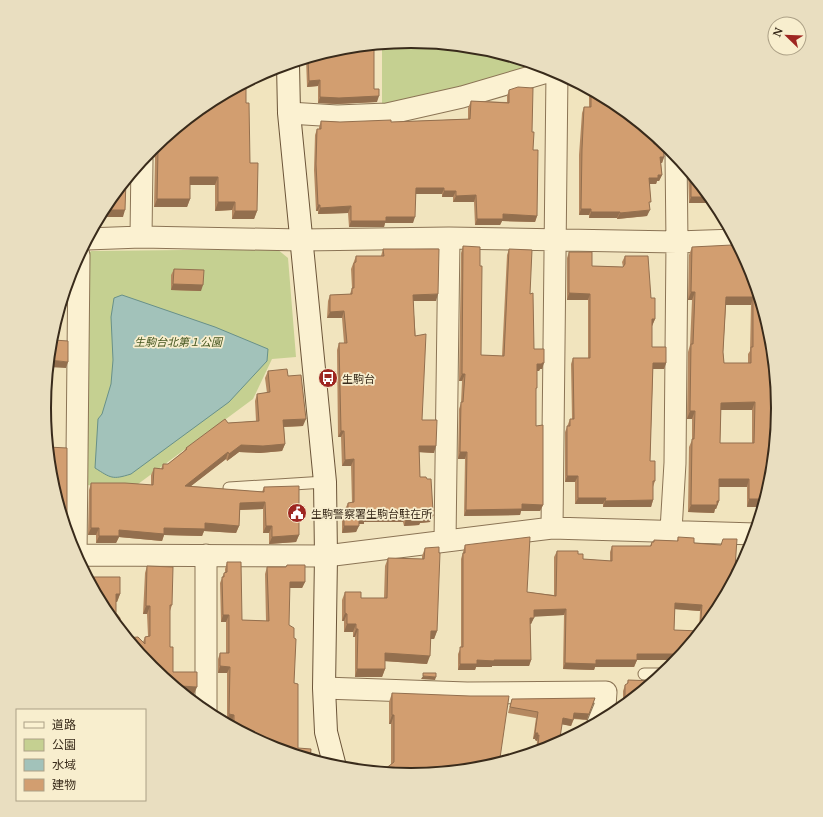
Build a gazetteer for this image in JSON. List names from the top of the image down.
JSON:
{
  "parks": ["生駒台北第１公園"],
  "places": {
    "bus stop": ["生駒台"],
    "public building": ["生駒警察署生駒台駐在所"]
  },
  "legend": [
    "道路",
    "公園",
    "水域",
    "建物"
  ],
  "north": "top left"
}
